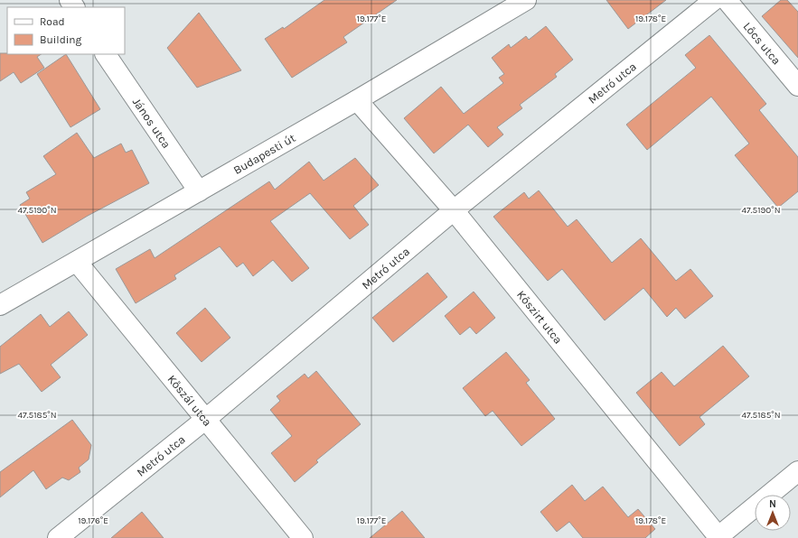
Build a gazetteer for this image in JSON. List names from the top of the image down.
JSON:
{
  "streets": {
    "street": [
      "Lőcs utca",
      "Metró utca",
      "János utca",
      "Budapesti út",
      "Kőszirt utca",
      "Kőszál utca"
    ]
  },
  "crossings": [
    ["Metró utca", "Kőszirt utca"],
    ["Metró utca", "Kőszál utca"],
    ["János utca", "Budapesti út"],
    ["Budapesti út", "Kőszirt utca"],
    ["Budapesti út", "Kőszál utca"]
  ],
  "legend": ["Road", "Building"],
  "north": "top",
  "coordinates": [
    "19.177°E",
    "19.178°E",
    "47.5190°N",
    "47.5185°N",
    "19.176°E"
  ]
}
